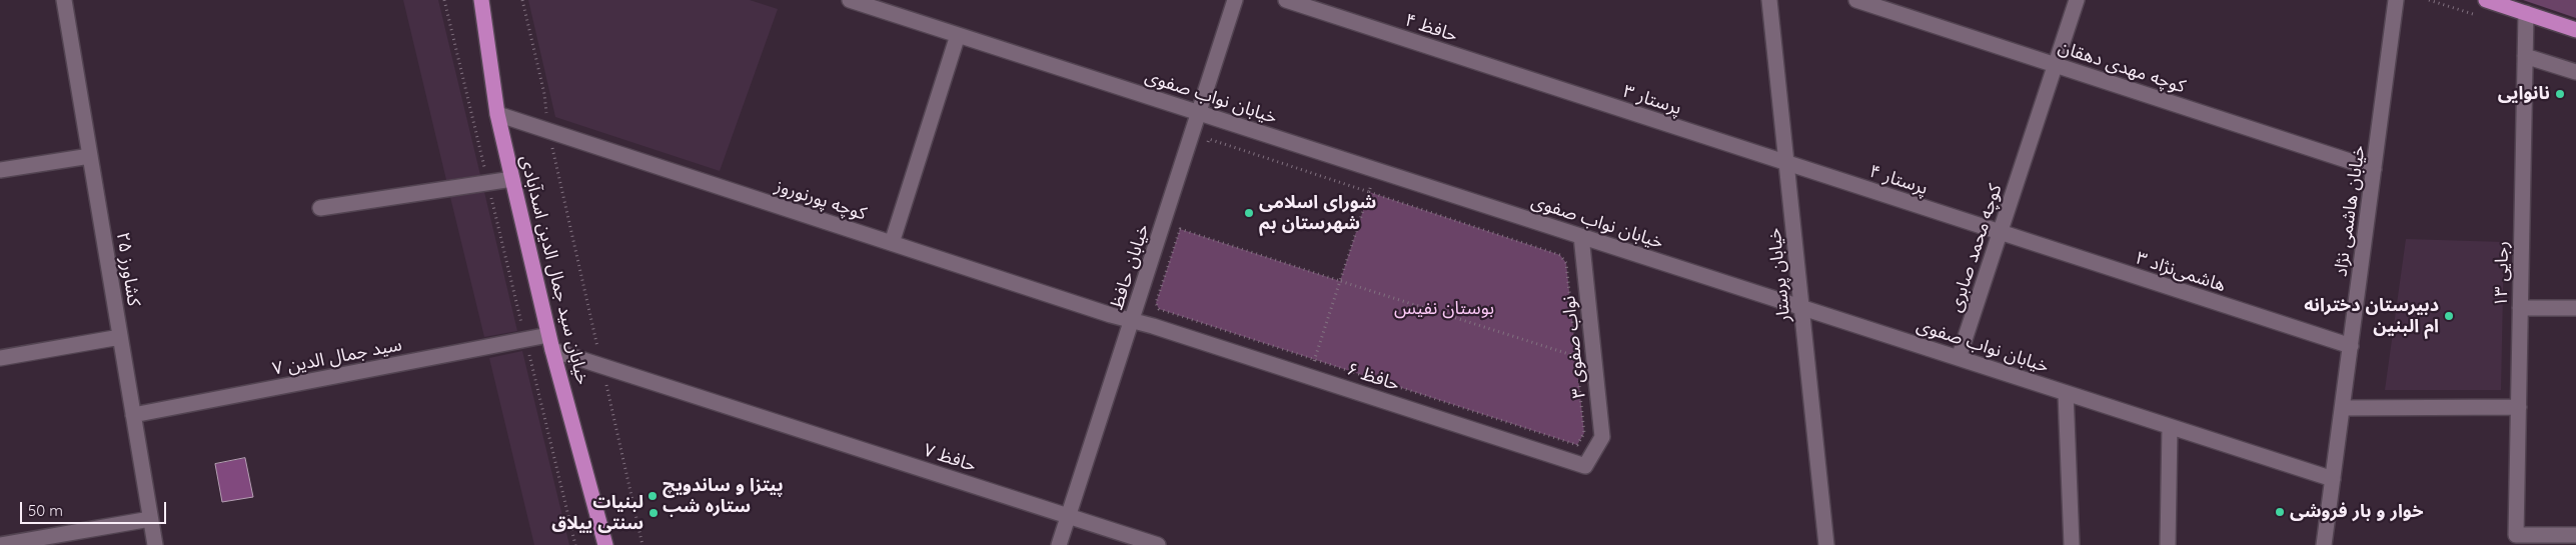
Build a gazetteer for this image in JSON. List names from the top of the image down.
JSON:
{
  "streets": {
    "main road": ["خیابان سید جمال الدین اسدآبادی"],
    "street": [
      "حافظ ۴",
      "کوچه مهدی دهقان",
      "خیابان نواب صفوی",
      "پرستار ۳",
      "پرستار ۴",
      "کوچه پورنوروز",
      "خیابان هاشمی نژاد",
      "کوچه محمد صابری",
      "خیابان حافظ",
      "کشاورز ۲۵",
      "هاشمی‌نژاد ۳",
      "رجایی ۱۳",
      "خیابان پرستار",
      "نواب صفوی ۳",
      "سید جمال الدین ۷",
      "حافظ ۶",
      "حافظ ۷"
    ]
  },
  "crossings": [
    ["حافظ ۴", "پرستار ۳"],
    ["کوچه مهدی دهقان", "خیابان هاشمی نژاد"],
    ["کوچه مهدی دهقان", "کوچه محمد صابری"],
    ["خیابان نواب صفوی", "خیابان هاشمی نژاد"],
    ["خیابان نواب صفوی", "کوچه محمد صابری"],
    ["خیابان نواب صفوی", "خیابان حافظ"],
    ["خیابان نواب صفوی", "خیابان پرستار"],
    ["خیابان نواب صفوی", "نواب صفوی ۳"],
    ["پرستار ۳", "پرستار ۴"],
    ["پرستار ۳", "خیابان پرستار"],
    ["پرستار ۴", "کوچه محمد صابری"],
    ["پرستار ۴", "هاشمی‌نژاد ۳"],
    ["پرستار ۴", "خیابان پرستار"],
    ["کوچه پورنوروز", "خیابان حافظ"],
    ["کوچه پورنوروز", "خیابان سید جمال الدین اسدآبادی"],
    ["کوچه پورنوروز", "حافظ ۶"],
    ["خیابان هاشمی نژاد", "هاشمی‌نژاد ۳"],
    ["کوچه محمد صابری", "هاشمی‌نژاد ۳"],
    ["خیابان حافظ", "حافظ ۶"],
    ["خیابان حافظ", "حافظ ۷"],
    ["کشاورز ۲۵", "سید جمال الدین ۷"],
    ["خیابان سید جمال الدین اسدآبادی", "سید جمال الدین ۷"],
    ["خیابان سید جمال الدین اسدآبادی", "حافظ ۷"],
    ["نواب صفوی ۳", "حافظ ۶"],
    ["سید جمال الدین ۷", "حافظ ۷"]
  ],
  "parks": ["بوستان نفیس"],
  "places": [
    "نانوایی",
    "شورای اسلامی شهرستان بم",
    "دبیرستان دخترانه ام البنین",
    "پیتزا و ساندویچ ستاره شب",
    "خوار و بار فروشی",
    "لبنیات سنتی ییلاق"
  ],
  "scale_bar": "50 m"
}
